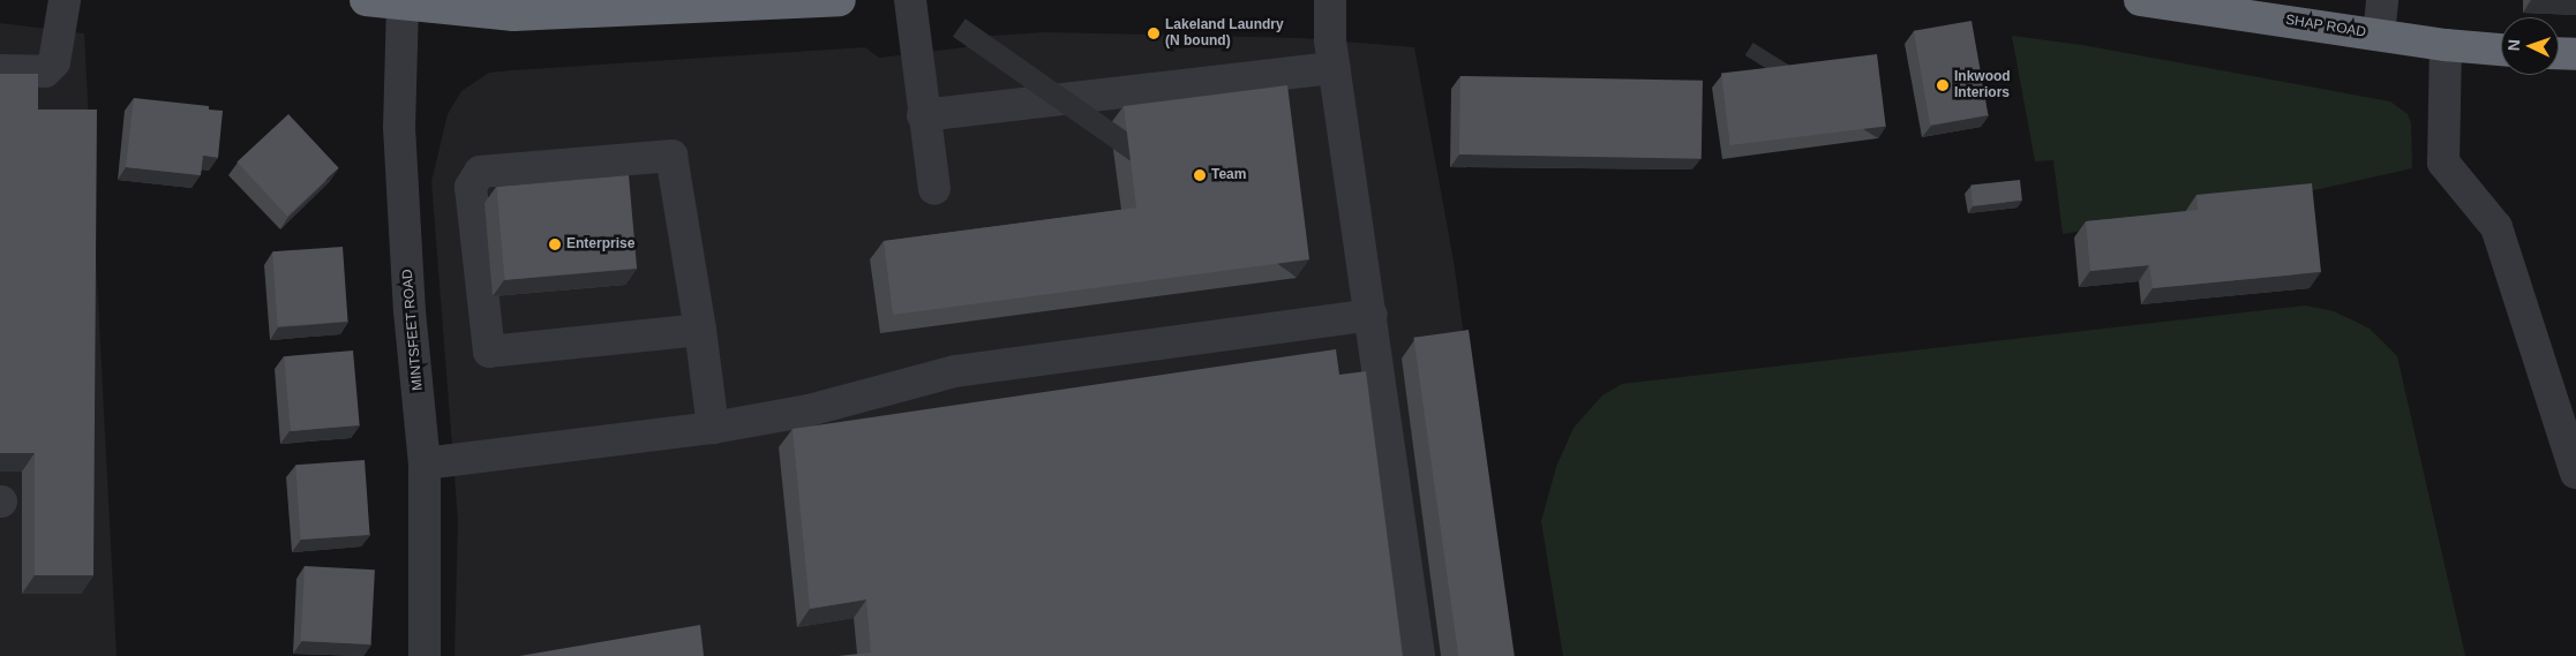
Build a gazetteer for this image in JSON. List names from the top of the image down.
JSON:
{
  "streets": {
    "highway": ["SHAP ROAD"],
    "street": ["MINTSFEET ROAD"]
  },
  "places": [
    "Lakeland Laundry (N bound)",
    "Inkwood Interiors",
    "Team",
    "Enterprise"
  ],
  "north": "left"
}
